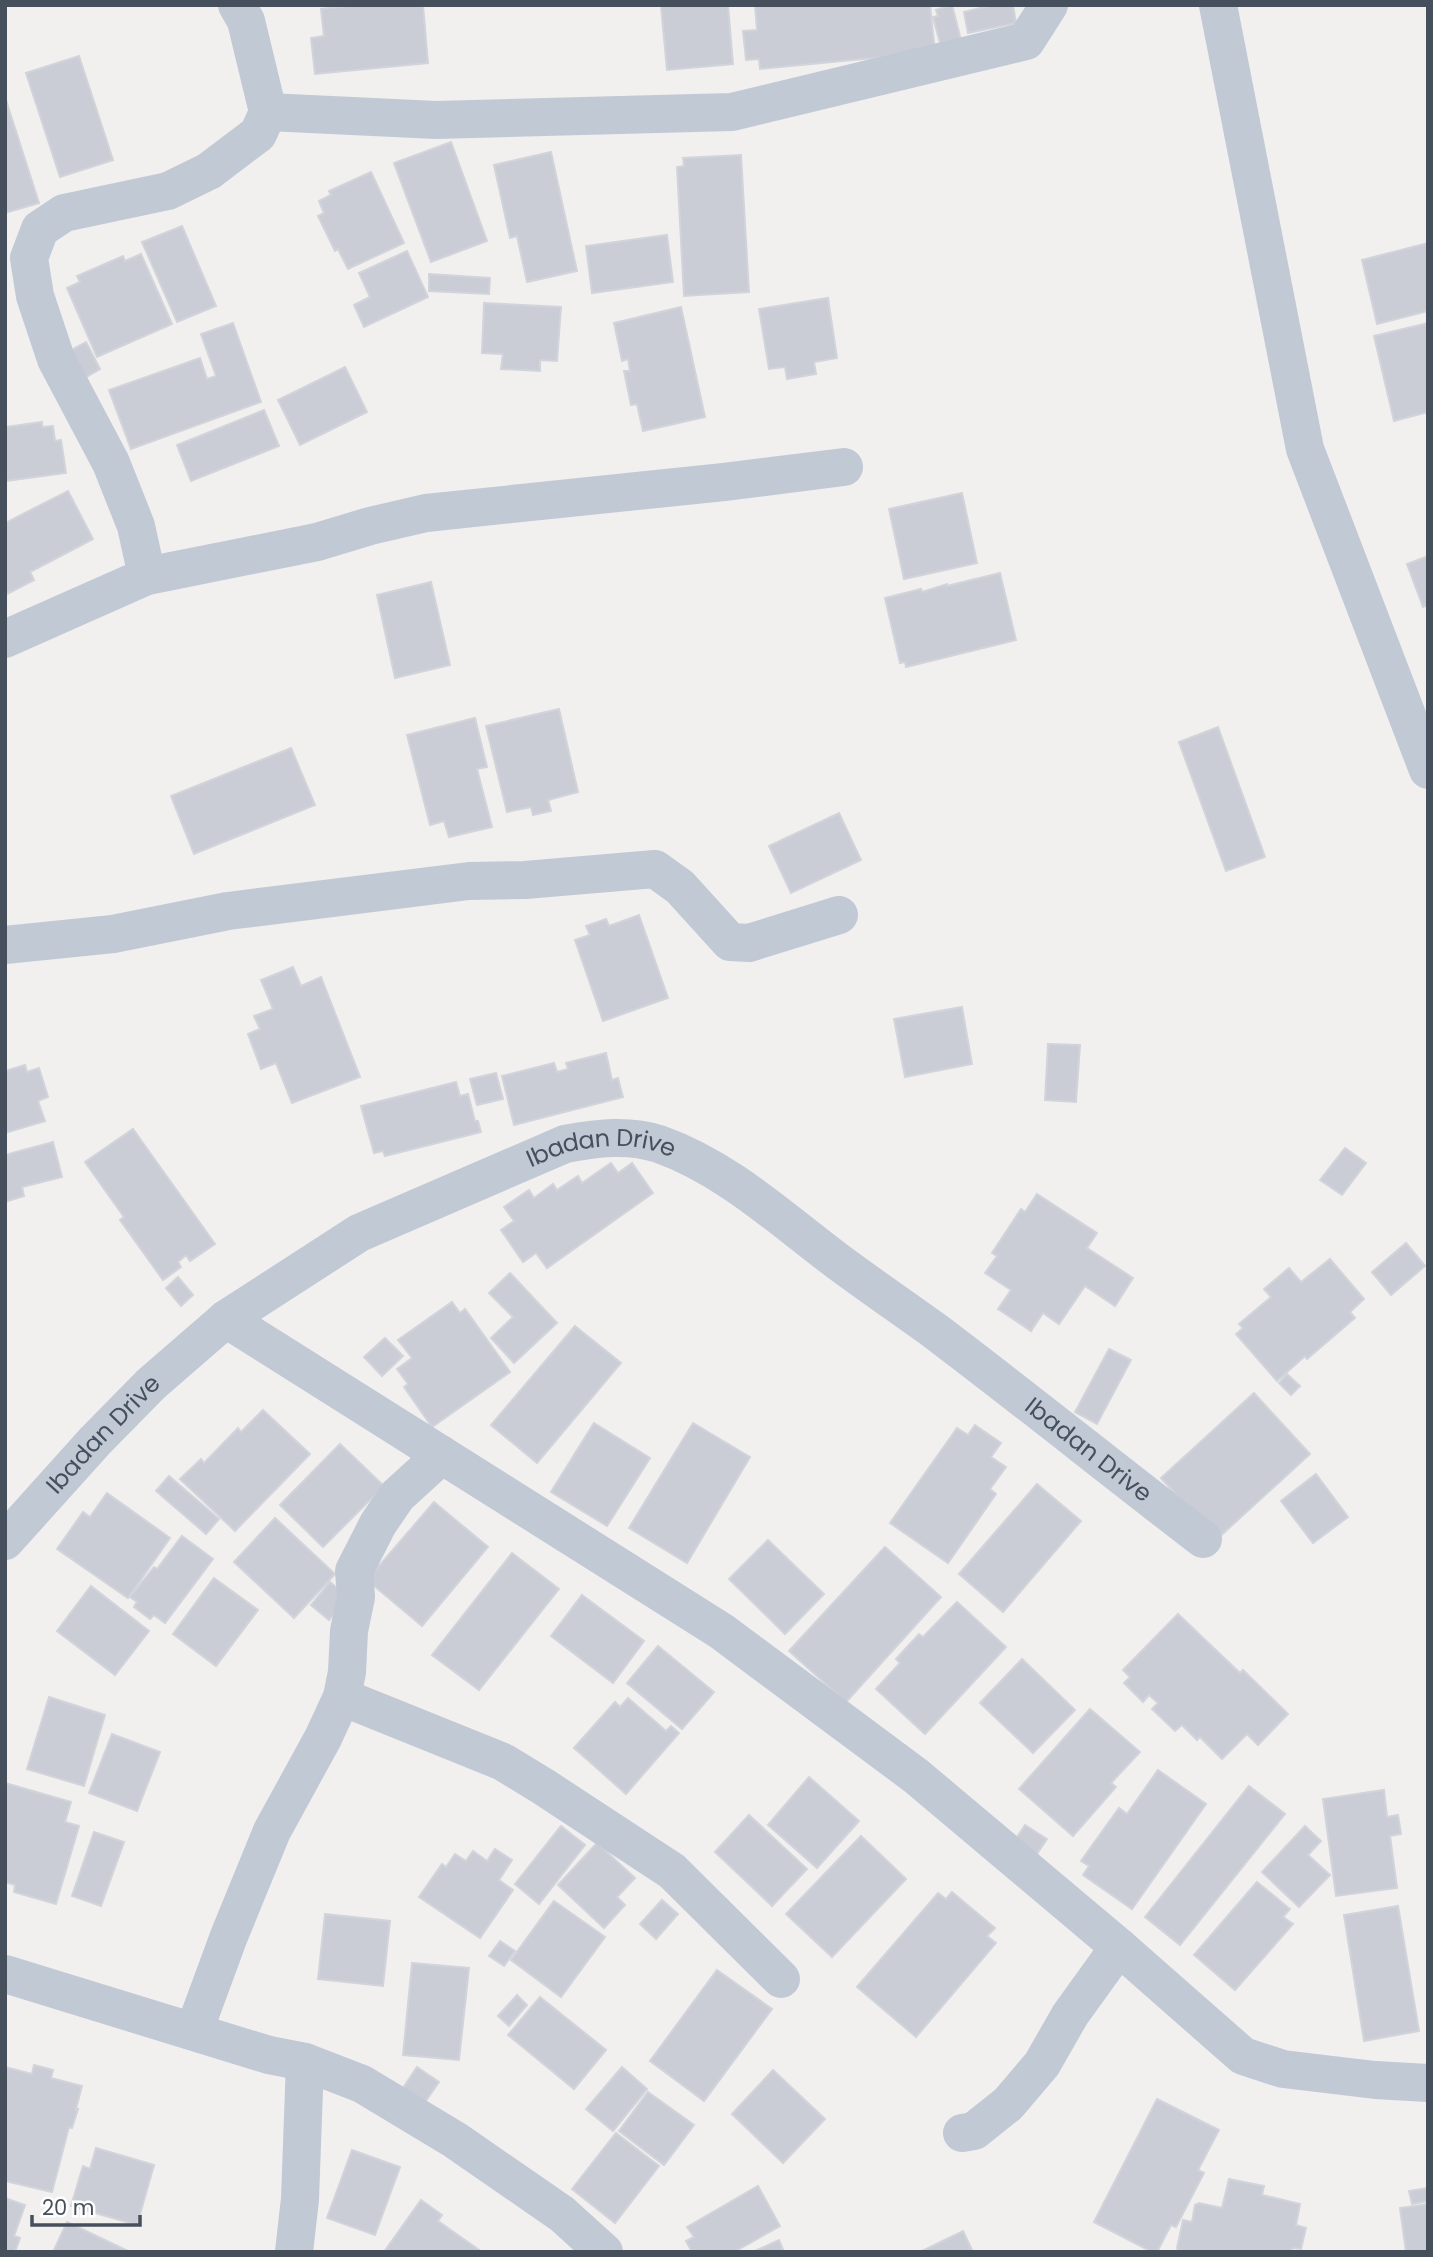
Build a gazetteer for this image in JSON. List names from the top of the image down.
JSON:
{
  "streets": {
    "street": ["Ibadan Drive"]
  },
  "scale_bar": "20 m"
}
